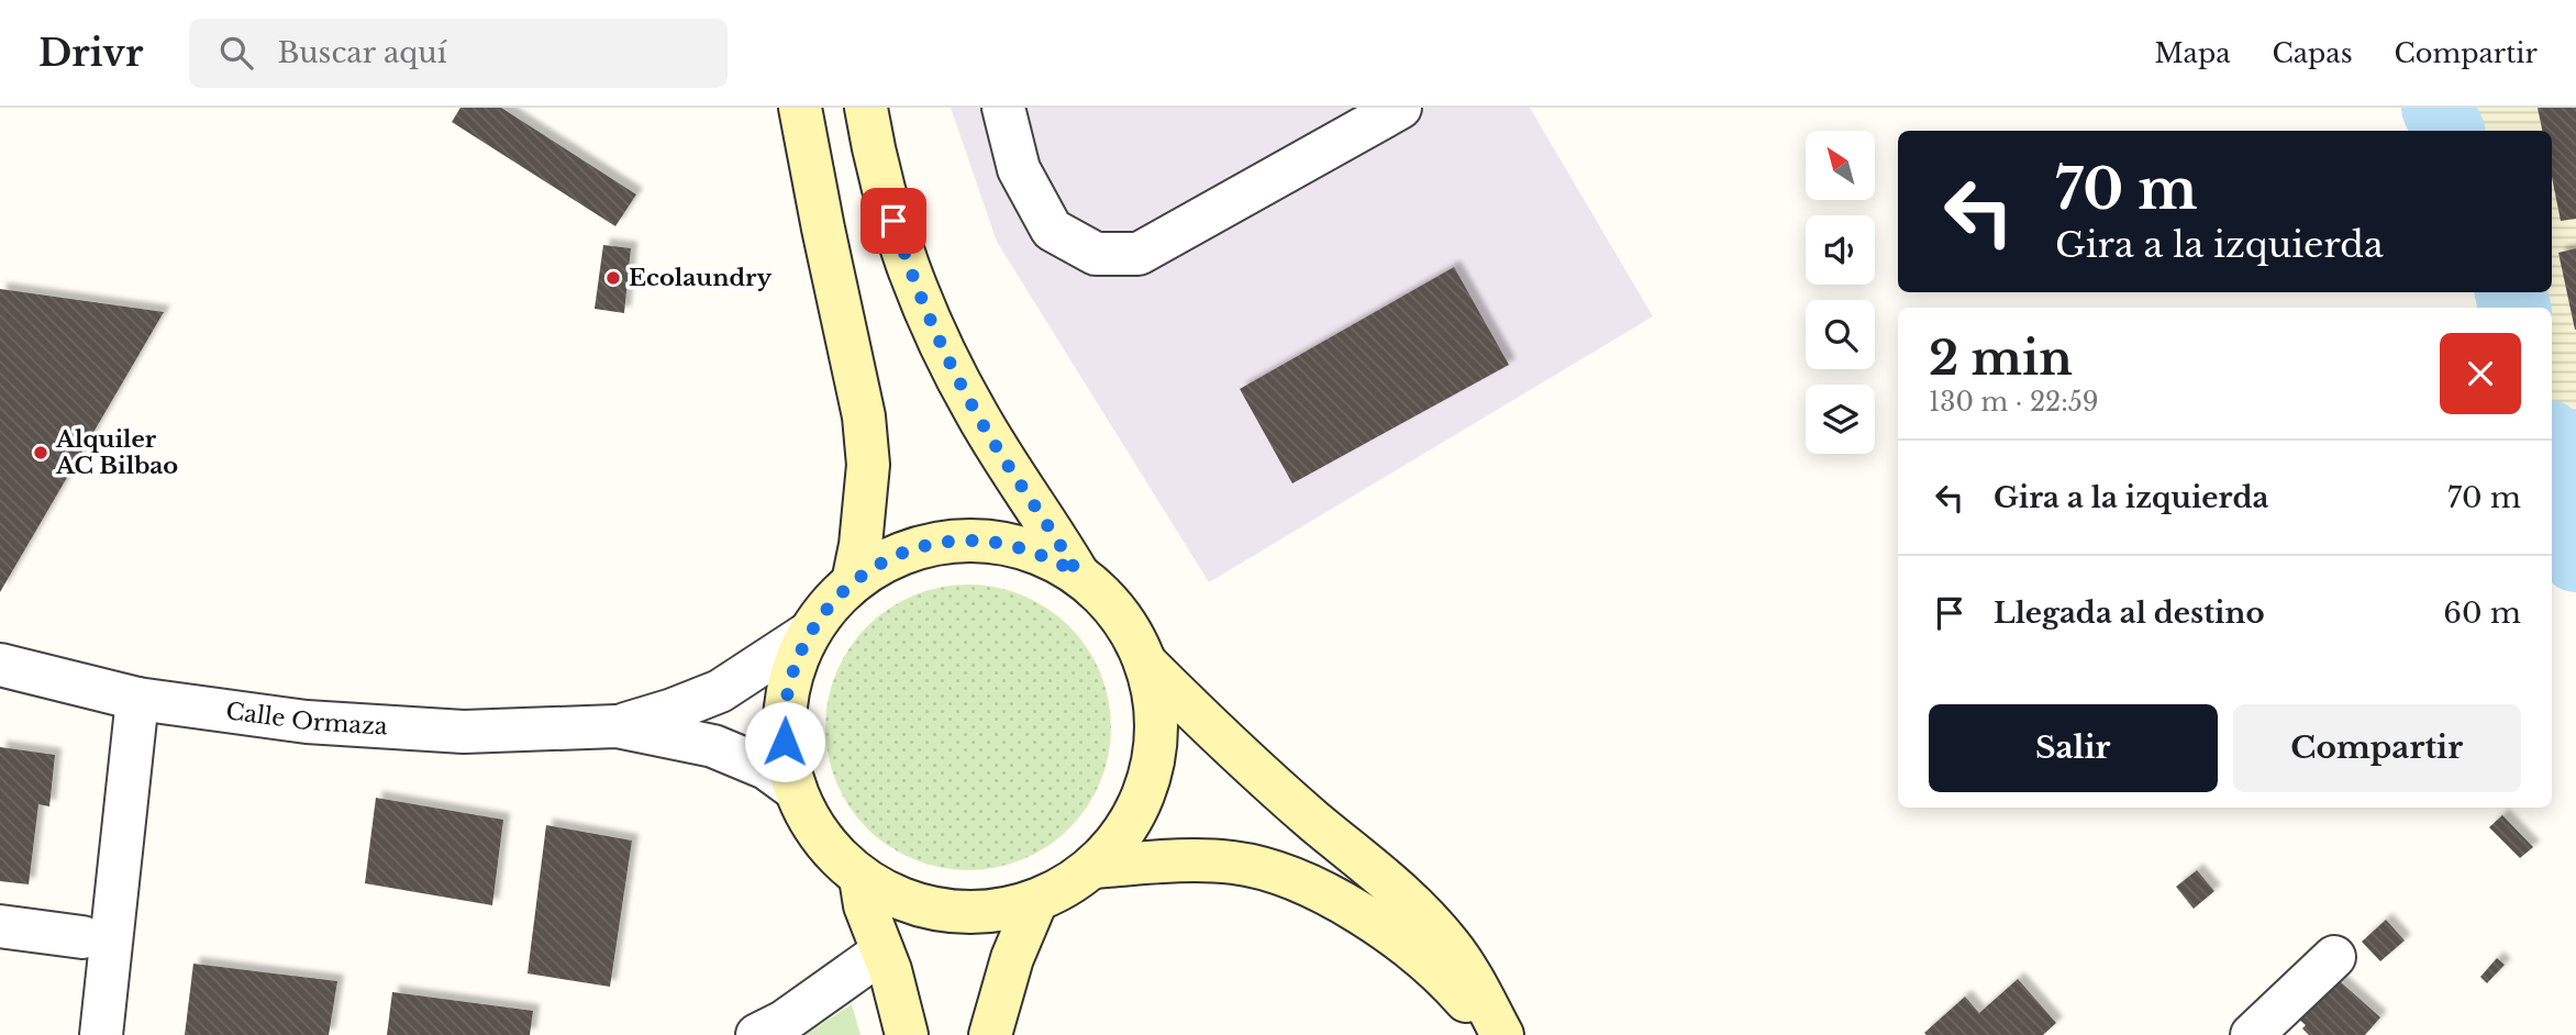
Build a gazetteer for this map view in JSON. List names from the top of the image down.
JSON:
{
  "streets": {
    "street": ["Calle Ormaza"]
  },
  "places": ["Ecolaundry", "Alquiler AC Bilbao"],
  "north": "top left",
  "page": {
    "header": "Drivr",
    "search": "Buscar aquí",
    "nav": ["Mapa", "Capas", "Compartir"],
    "turn": ["70 m", "Gira a la izquierda"],
    "heading": ["2 min", "130 m · 22:59"],
    "list": [
      {
        "name": "Gira a la izquierda",
        "value": "70 m"
      },
      {
        "name": "Llegada al destino",
        "value": "60 m"
      }
    ],
    "buttons": ["Salir", "Compartir"]
  }
}
